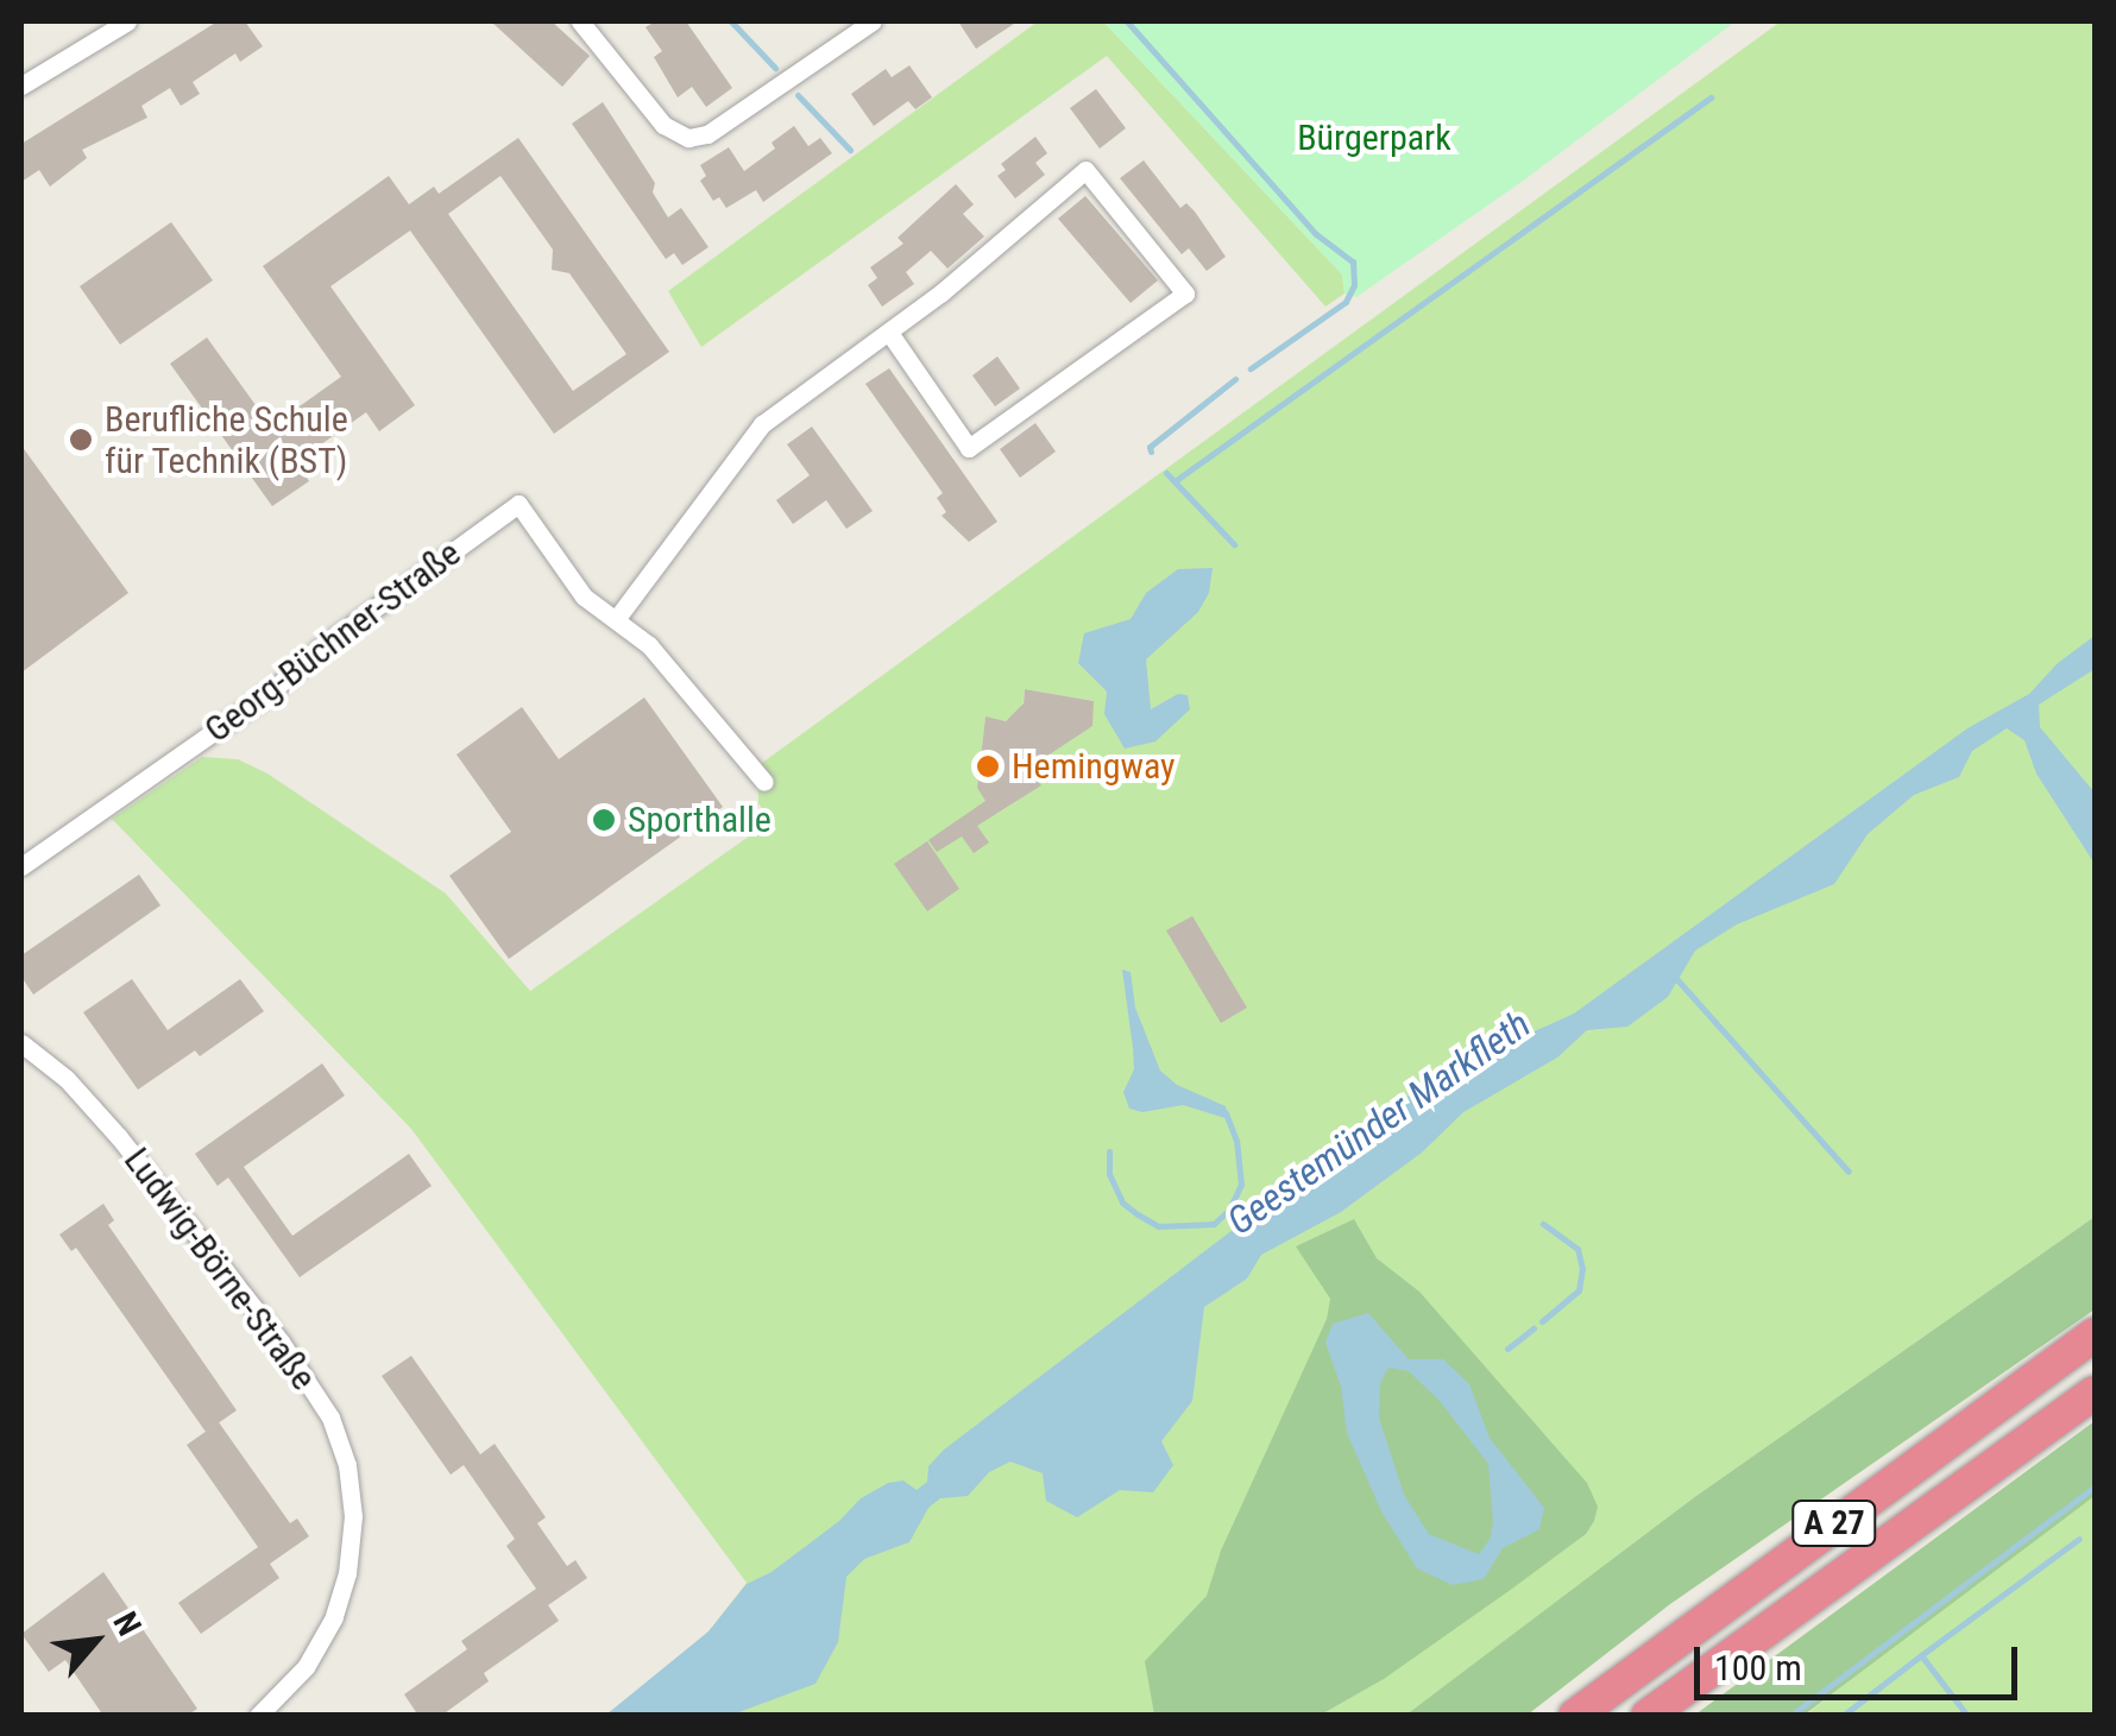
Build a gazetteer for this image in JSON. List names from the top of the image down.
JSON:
{
  "streets": {
    "highway": ["A 27"],
    "street": ["Georg-Büchner-Straße", "Ludwig-Börne-Straße"]
  },
  "water": ["Geestemünder Markfleth"],
  "parks": ["Bürgerpark"],
  "places": ["Berufliche Schule für Technik (BST)", "Hemingway", "Sporthalle"],
  "scale_bar": "100 m",
  "north": "top right"
}
